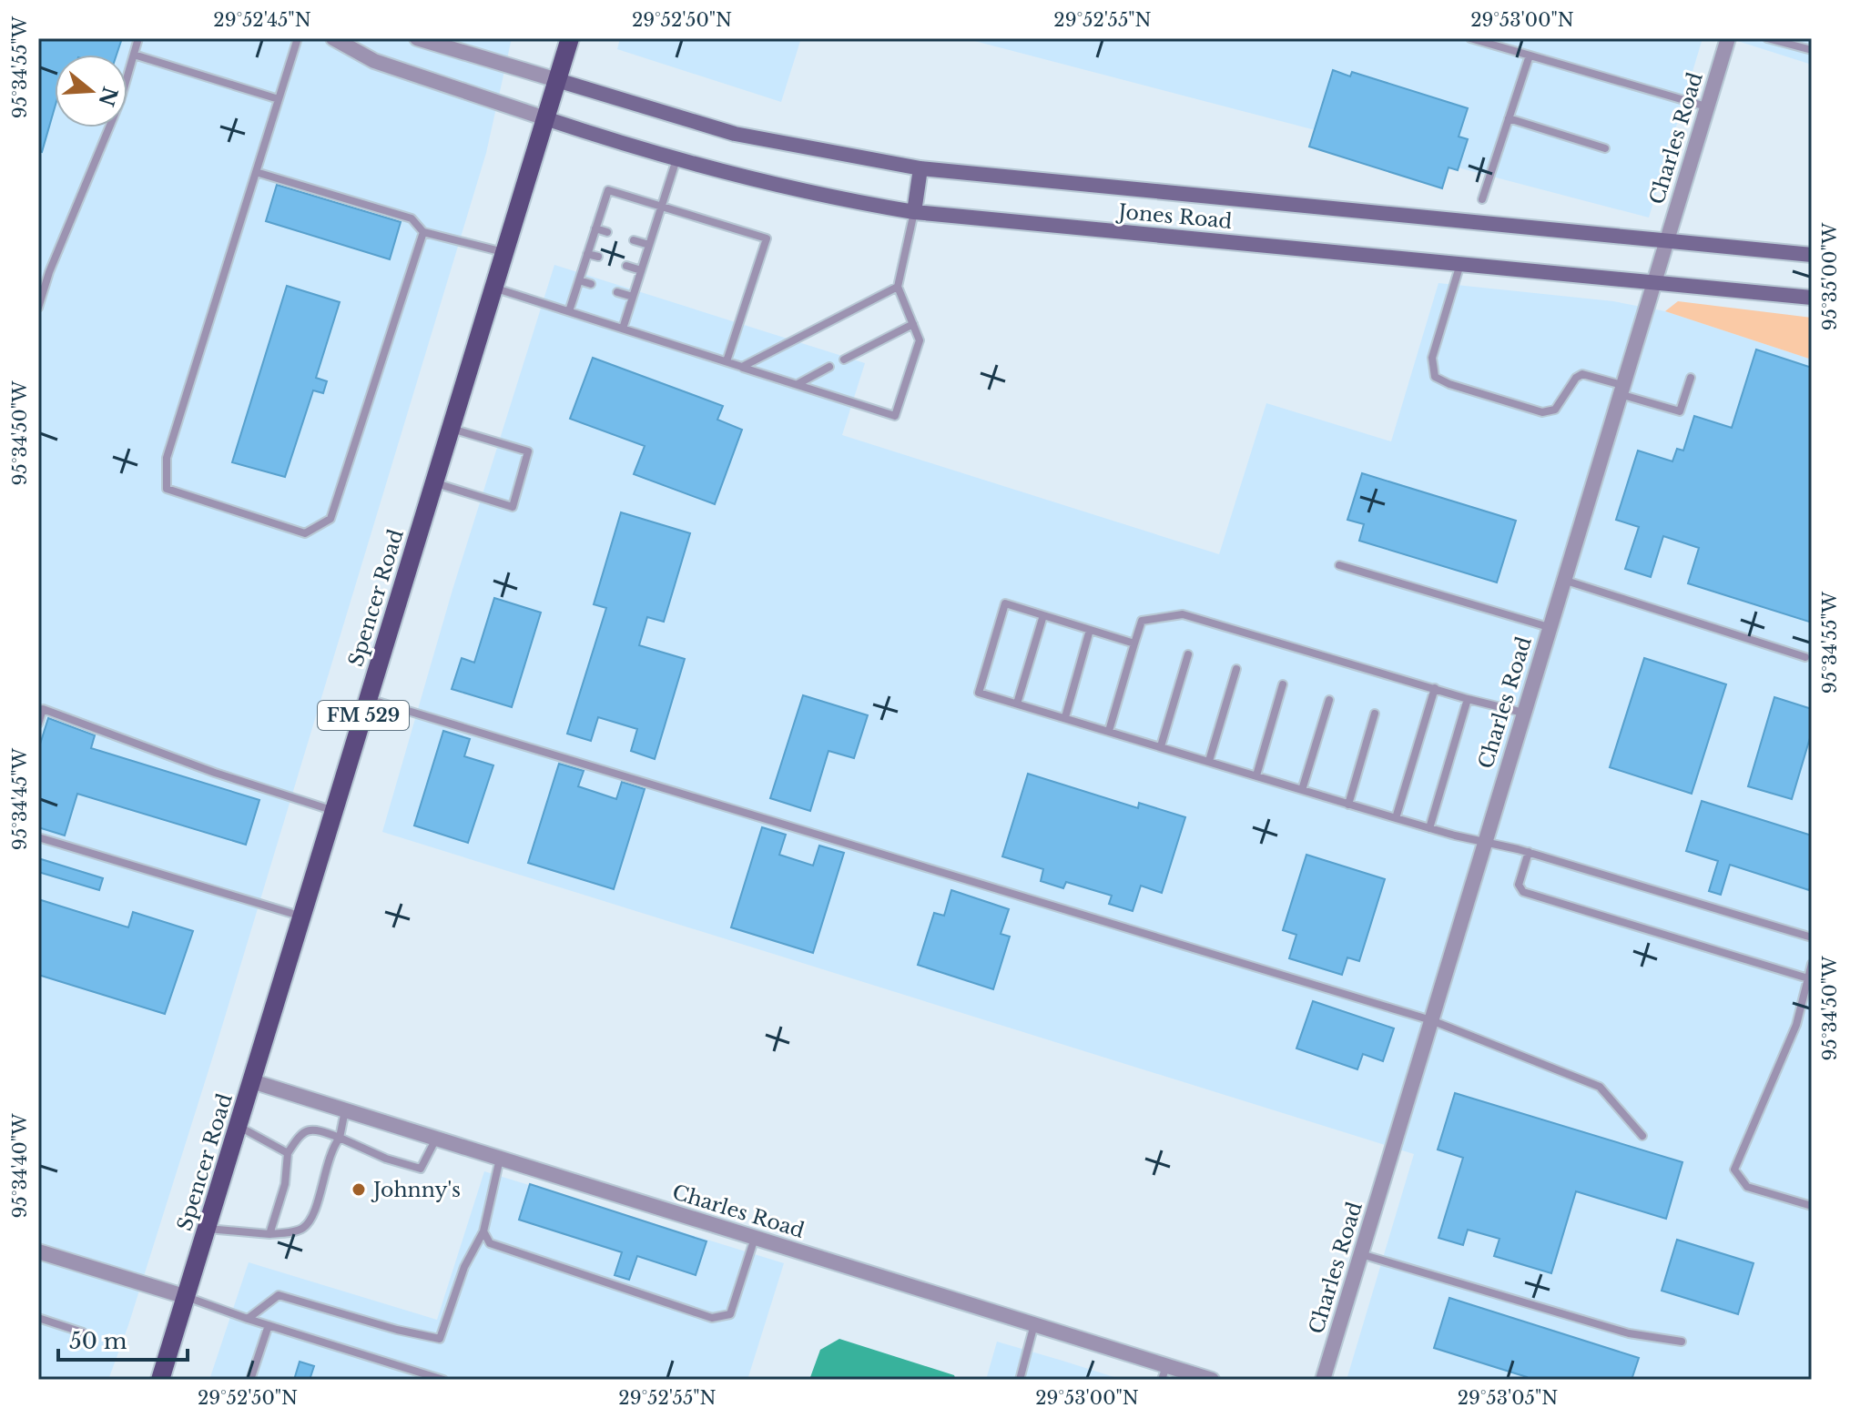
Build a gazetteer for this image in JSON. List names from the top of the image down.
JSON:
{
  "streets": {
    "main road": ["Jones Road", "Spencer Road", "FM 529"],
    "street": ["Charles Road"]
  },
  "crossings": [
    ["Charles Road", "Jones Road"],
    ["Charles Road", "Spencer Road"],
    ["Jones Road", "Spencer Road"]
  ],
  "places": ["Johnny's"],
  "scale_bar": "50 m",
  "north": "right",
  "coordinates": [
    "29°52'45\"N",
    "29°52'50\"N",
    "29°52'55\"N",
    "29°53'00\"N",
    "95°34'55\"W",
    "95°35'00\"W",
    "95°34'50\"W",
    "95°34'45\"W",
    "95°34'40\"W",
    "29°53'05\"N"
  ]
}
